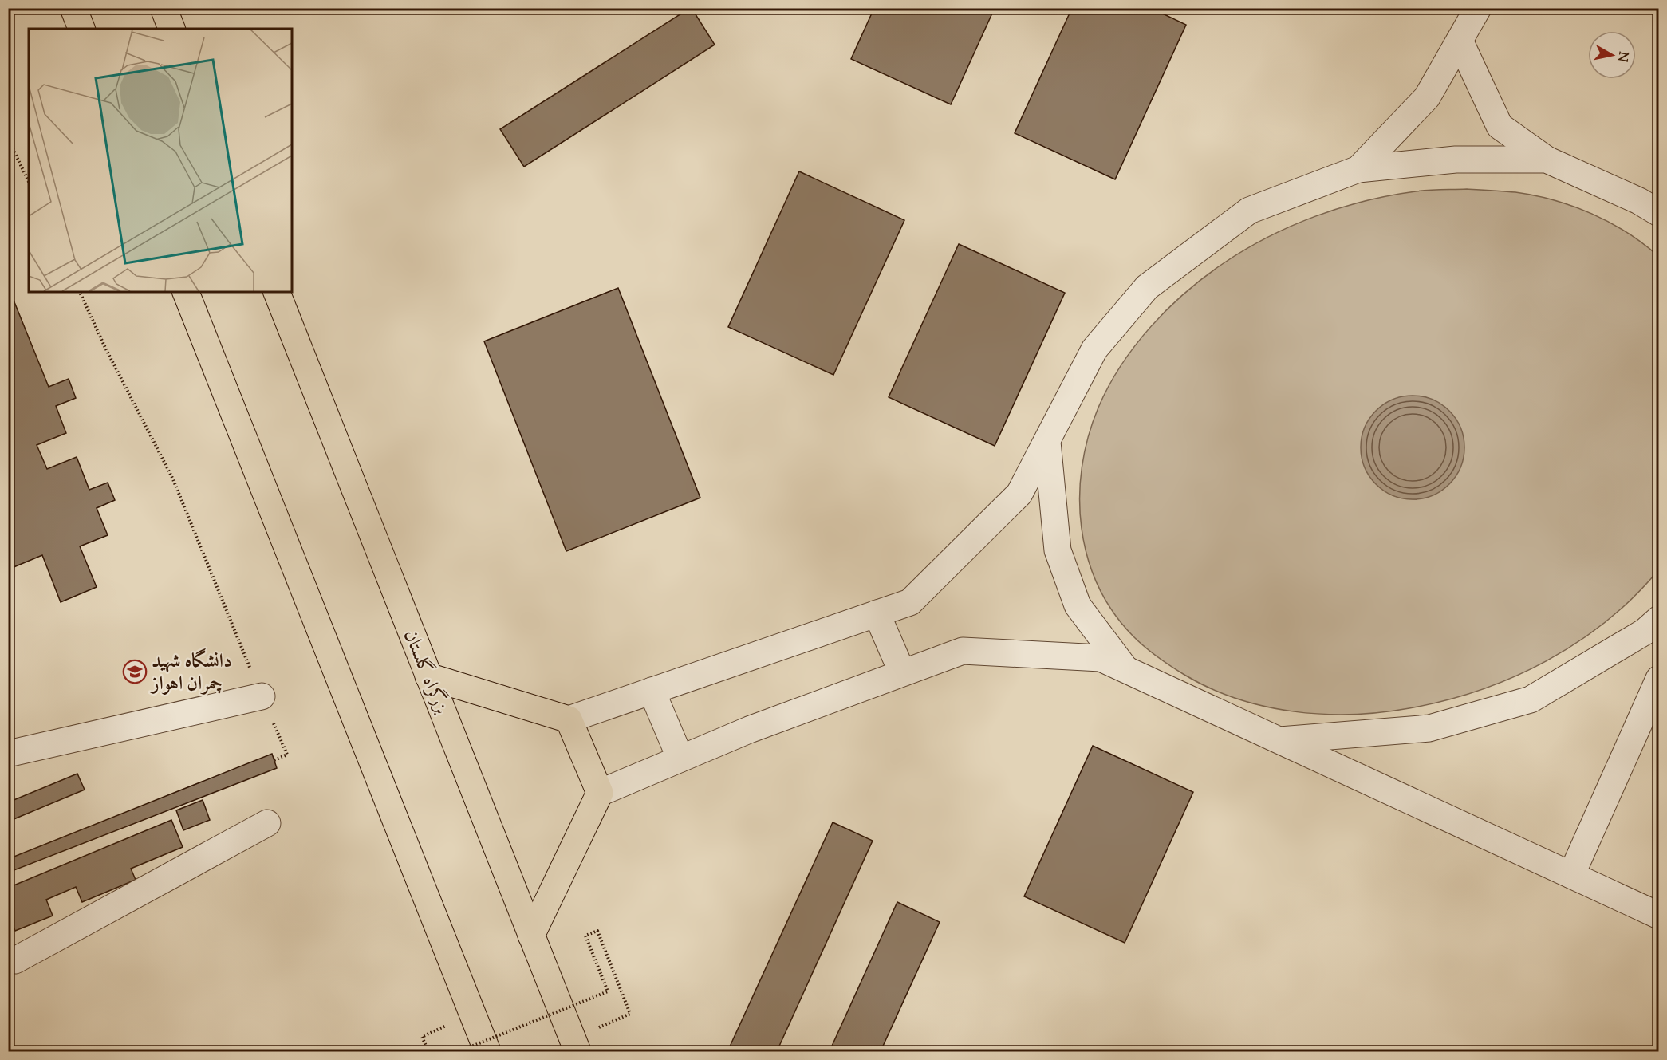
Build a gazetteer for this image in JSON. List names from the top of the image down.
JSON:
{
  "streets": {
    "highway": ["بزرگراه گلستان"]
  },
  "places": {
    "school or university": ["دانشگاه شهید چمران اهواز"]
  },
  "north": "right"
}
